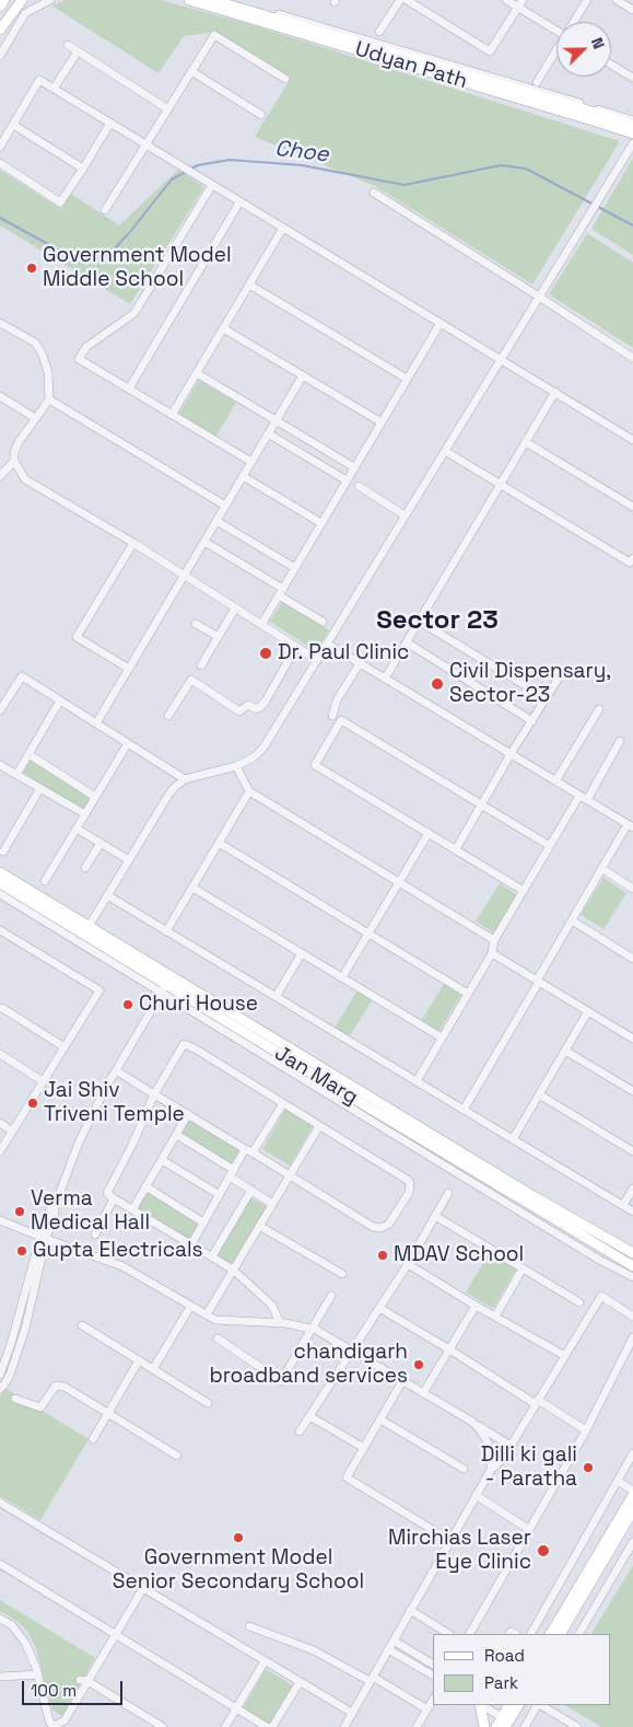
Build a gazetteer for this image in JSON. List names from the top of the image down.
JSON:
{
  "streets": {
    "main road": ["Udyan Path", "Jan Marg"]
  },
  "districts": ["Sector 23"],
  "water": ["Choe"],
  "places": [
    "Government Model Middle School",
    "Dr. Paul Clinic",
    "Civil Dispensary, Sector-23",
    "Churi House",
    "Jai Shiv Triveni Temple",
    "Verma Medical Hall",
    "Gupta Electricals",
    "MDAV School",
    "chandigarh broadband services",
    "Dilli ki gali - Paratha",
    "Government Model Senior Secondary School",
    "Mirchias Laser Eye Clinic"
  ],
  "legend": ["Road", "Park"],
  "scale_bar": "100 m",
  "north": "top right"
}
